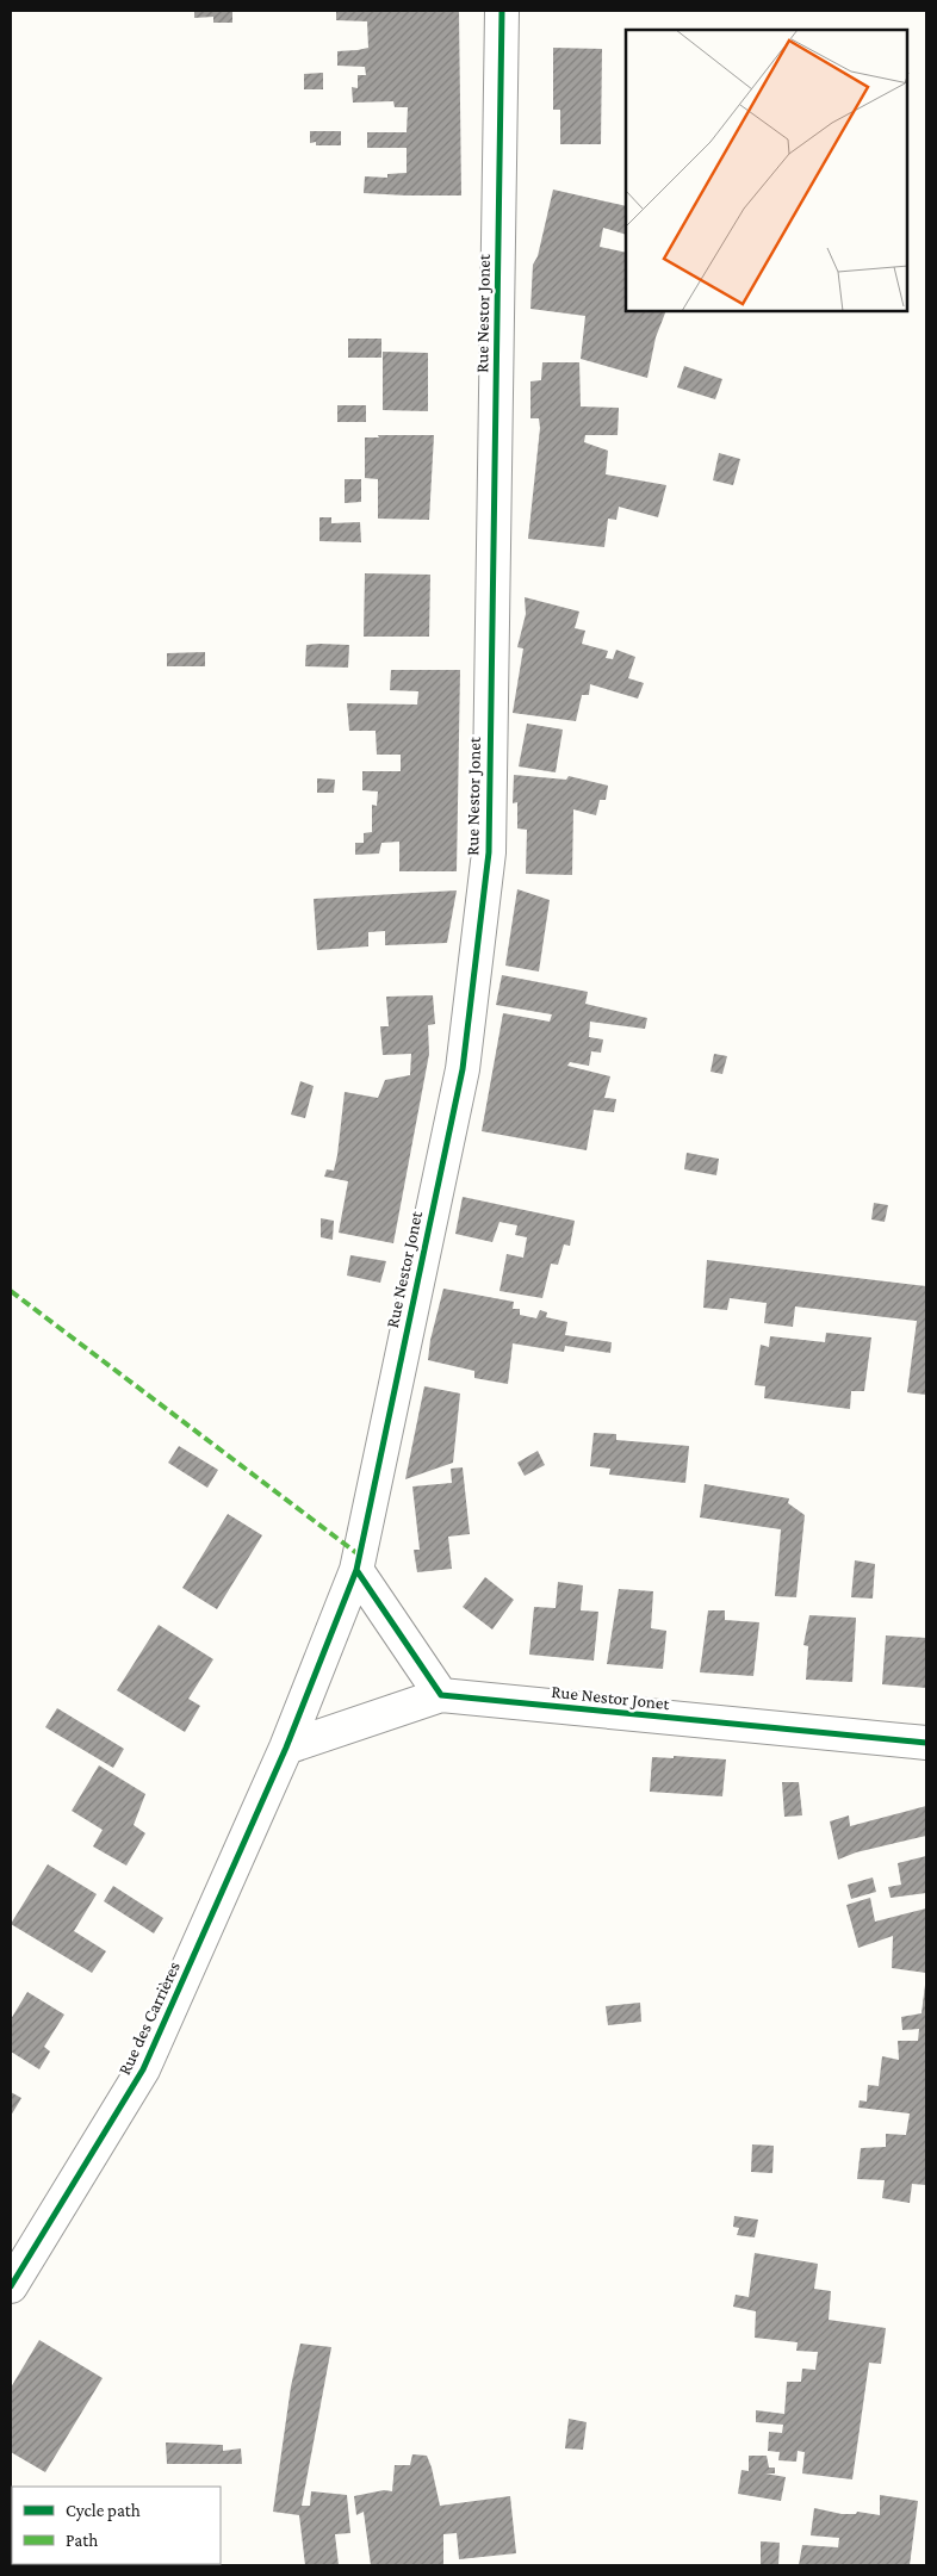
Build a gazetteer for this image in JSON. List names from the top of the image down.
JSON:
{
  "streets": {
    "street": ["Rue Nestor Jonet", "Rue des Carrières"]
  },
  "crossings": [
    ["Rue Nestor Jonet", "Rue des Carrières"]
  ],
  "legend": ["Cycle path", "Path"]
}
